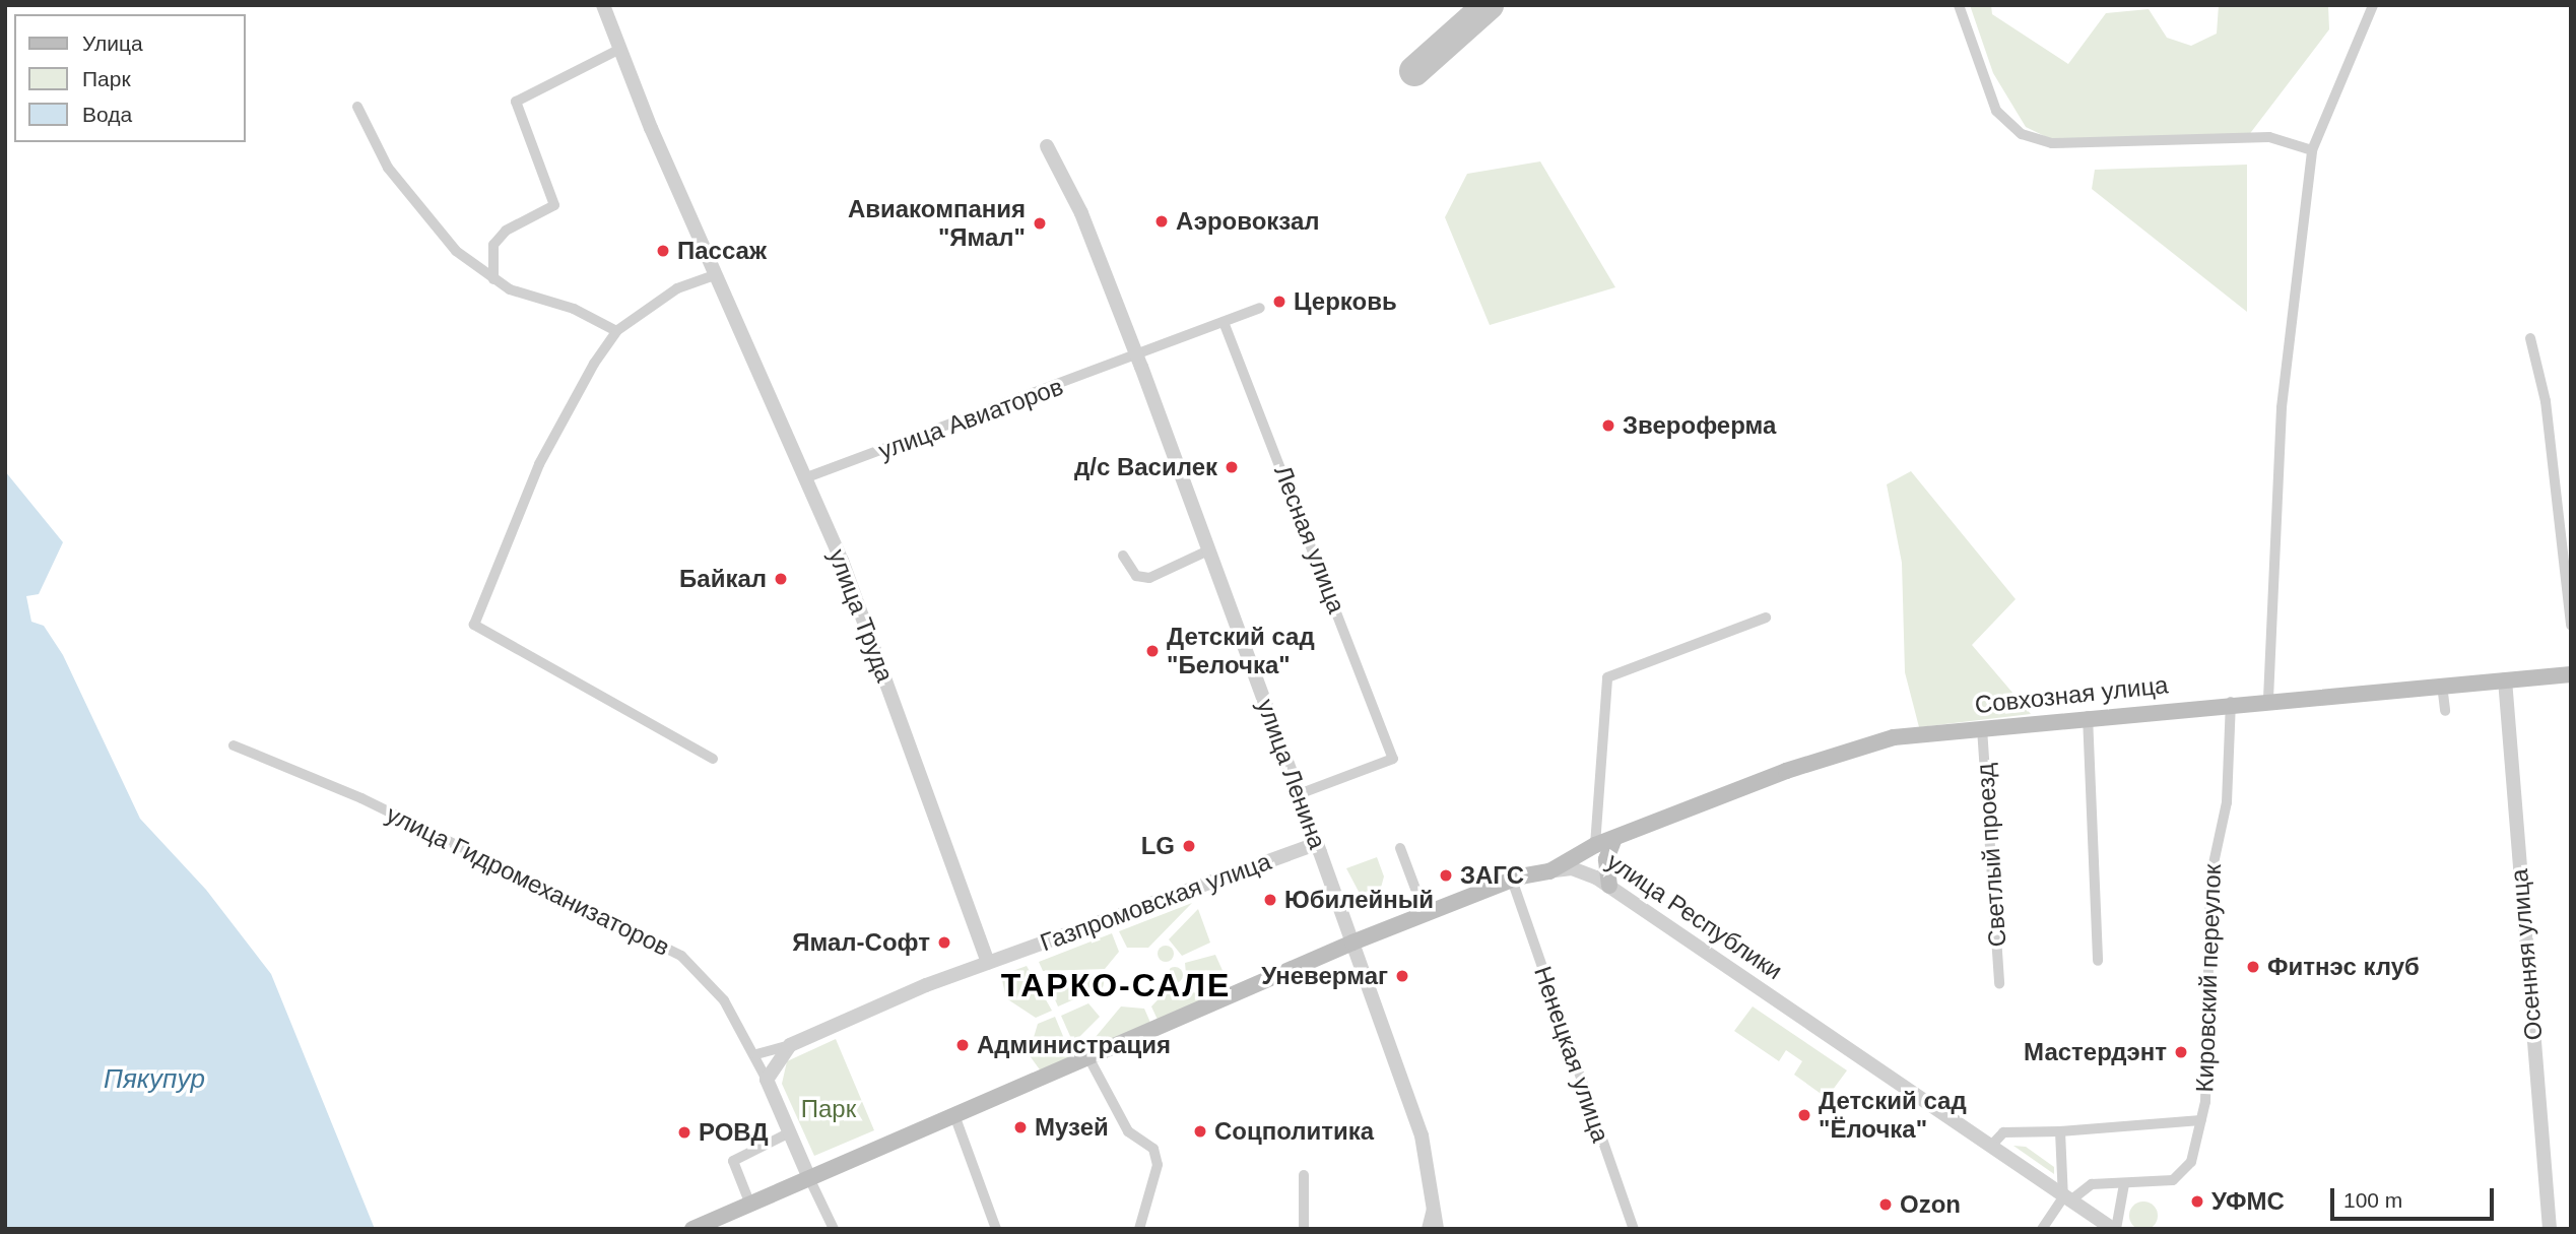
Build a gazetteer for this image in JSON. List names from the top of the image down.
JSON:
{
  "streets": {
    "main road": ["Совхозная улица", "улица Республики"],
    "street": [
      "улица Авиаторов",
      "Лесная улица",
      "улица Труда",
      "улица Ленина",
      "Светлый проезд",
      "улица Гидромеханизаторов",
      "Газпромовская улица",
      "Осенняя улица",
      "Кировский переулок",
      "Ненецкая улица"
    ]
  },
  "crossings": [
    ["улица Авиаторов", "Лесная улица"],
    ["улица Авиаторов", "улица Труда"],
    ["улица Авиаторов", "улица Ленина"],
    ["Лесная улица", "улица Ленина"],
    ["улица Труда", "Газпромовская улица"],
    ["Совхозная улица", "Светлый проезд"],
    ["Совхозная улица", "улица Республики"],
    ["Совхозная улица", "Осенняя улица"],
    ["Совхозная улица", "Кировский переулок"],
    ["улица Ленина", "Газпромовская улица"],
    ["улица Ленина", "улица Республики"],
    ["улица Гидромеханизаторов", "Газпромовская улица"],
    ["улица Республики", "Ненецкая улица"]
  ],
  "districts": ["ТАРКО-САЛЕ"],
  "water": ["Пякупур"],
  "parks": ["Парк"],
  "places": [
    "Аэровокзал",
    "Авиакомпания \"Ямал\"",
    "Пассаж",
    "Церковь",
    "Звероферма",
    "д/с Василек",
    "Байкал",
    "Детский сад \"Белочка\"",
    "LG",
    "ЗАГС",
    "Юбилейный",
    "Ямал-Софт",
    "Фитнэс клуб",
    "Уневермаг",
    "Администрация",
    "Мастердэнт",
    "Детский сад \"Ёлочка\"",
    "Музей",
    "Соцполитика",
    "РОВД",
    "УФМС",
    "Ozon"
  ],
  "legend": ["Улица", "Парк", "Вода"],
  "scale_bar": "100 m"
}
